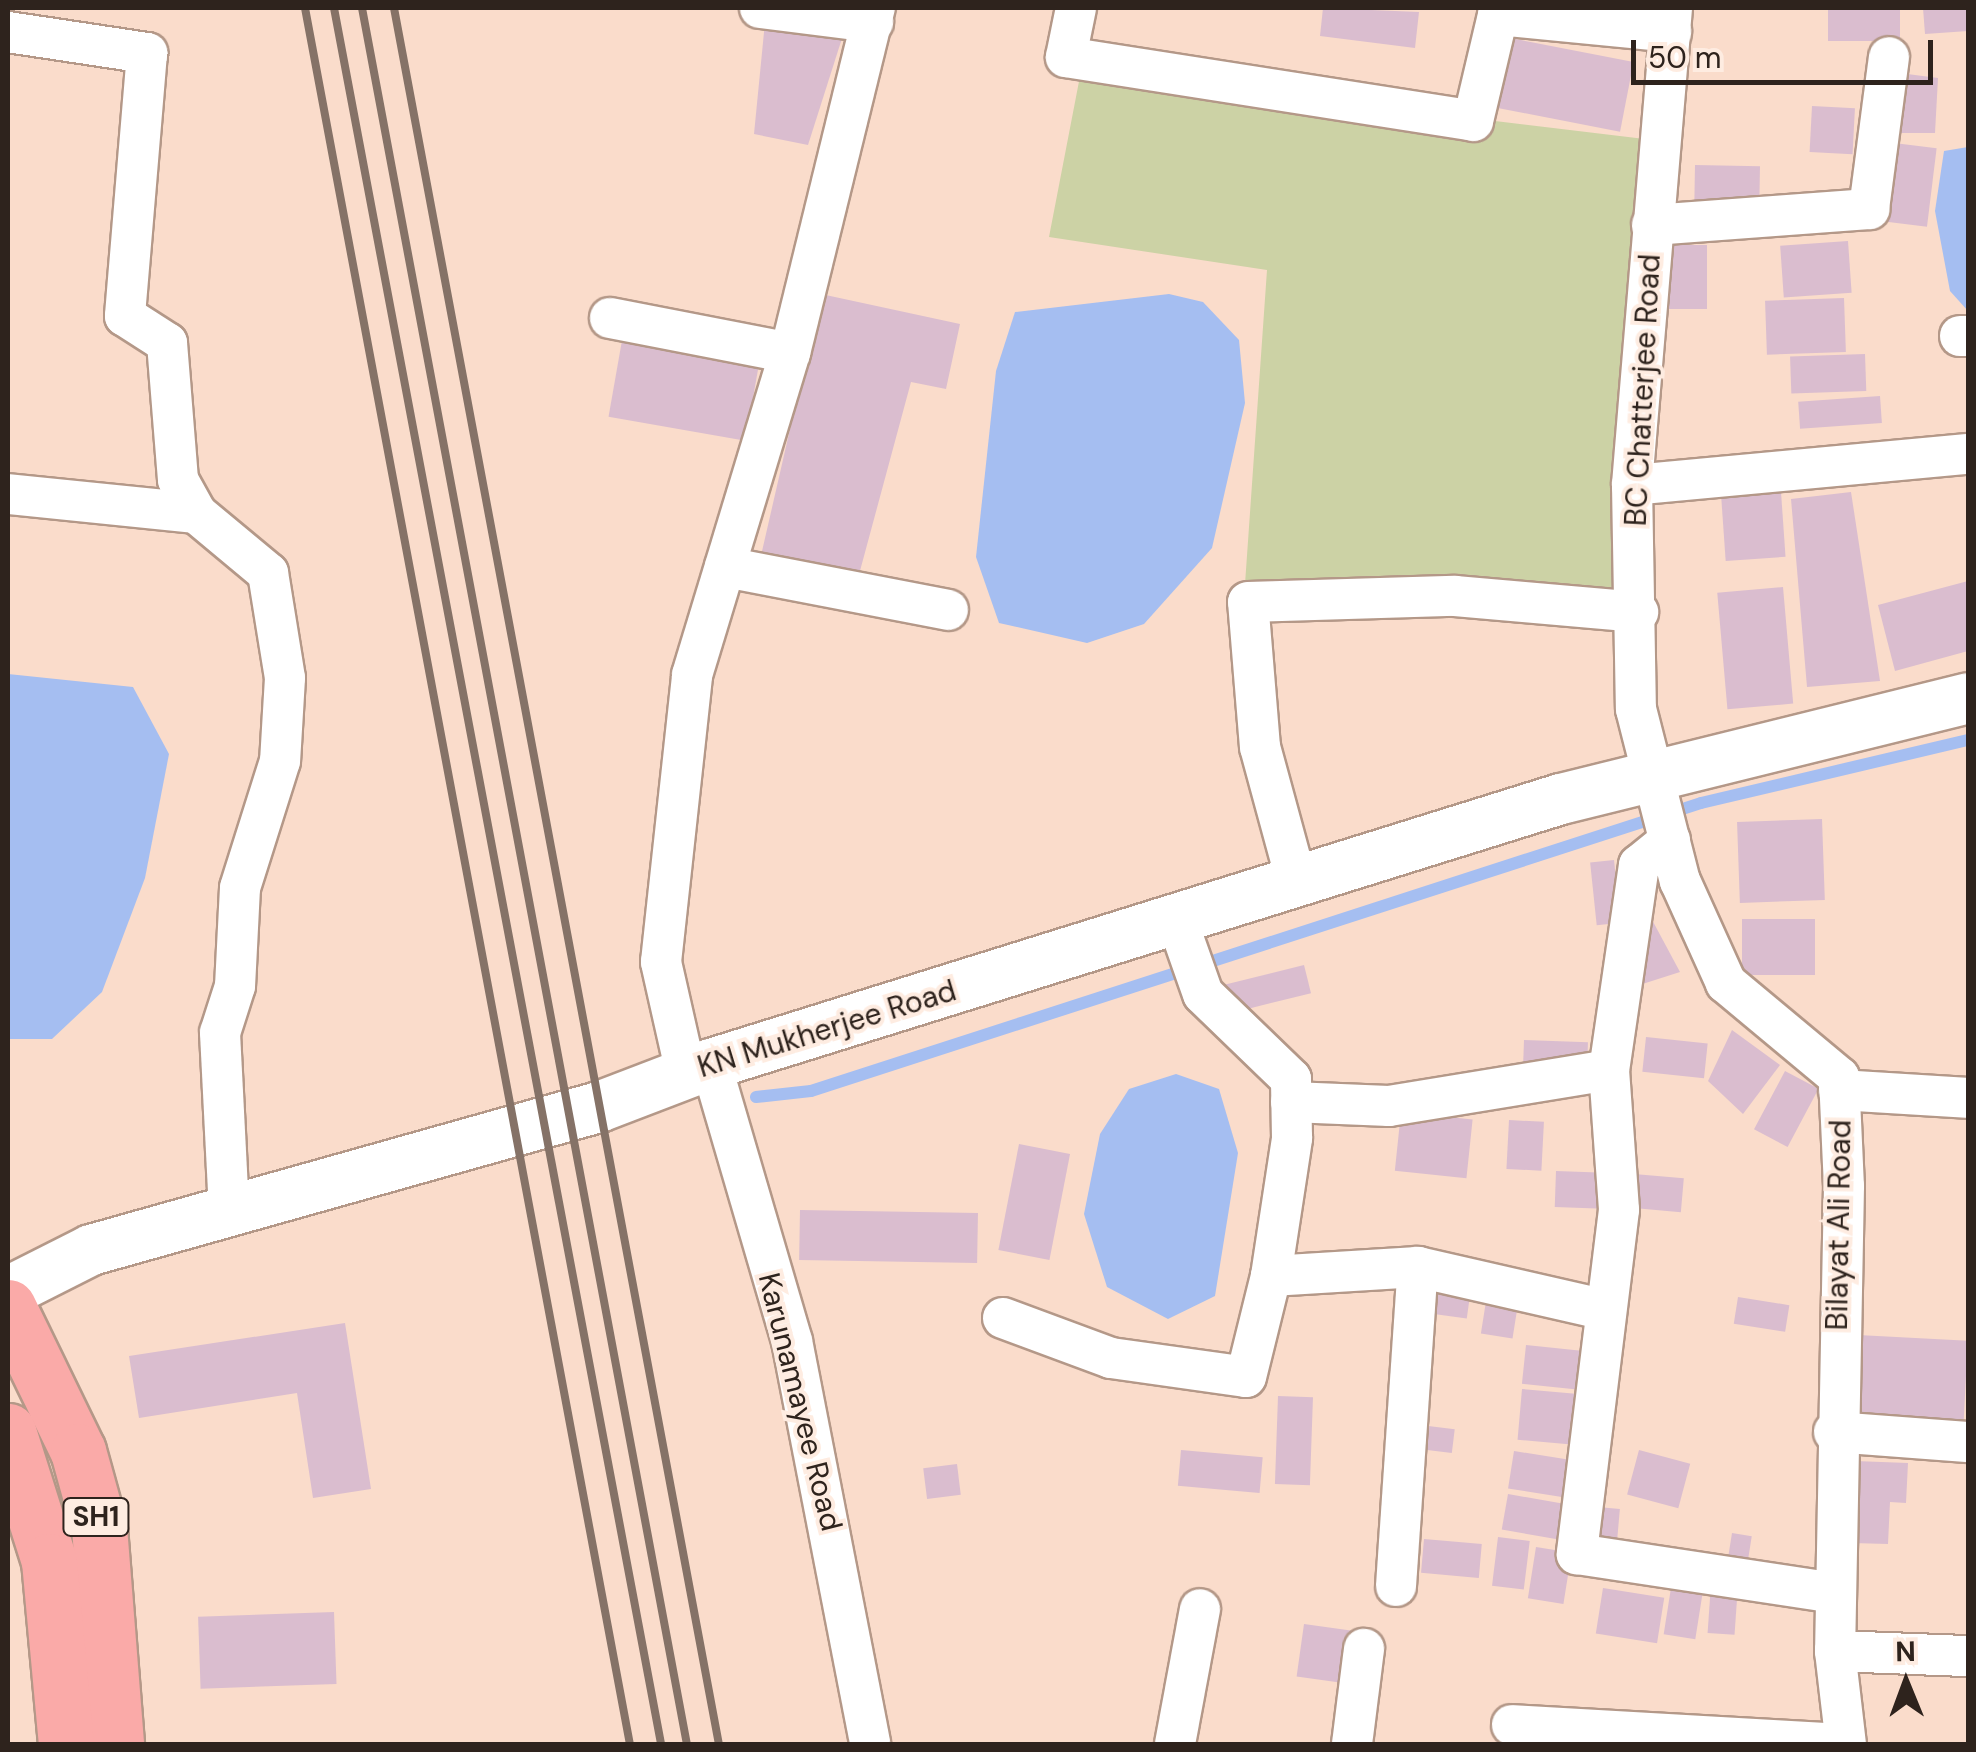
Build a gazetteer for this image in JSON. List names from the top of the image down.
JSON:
{
  "streets": {
    "main road": ["SH1"],
    "street": [
      "BC Chatterjee Road",
      "KN Mukherjee Road",
      "Bilayat Ali Road",
      "Karunamayee Road"
    ]
  },
  "crossings": [
    ["BC Chatterjee Road", "KN Mukherjee Road"],
    ["BC Chatterjee Road", "Bilayat Ali Road"],
    ["KN Mukherjee Road", "Bilayat Ali Road"],
    ["KN Mukherjee Road", "Karunamayee Road"]
  ],
  "scale_bar": "50 m",
  "north": "top"
}
